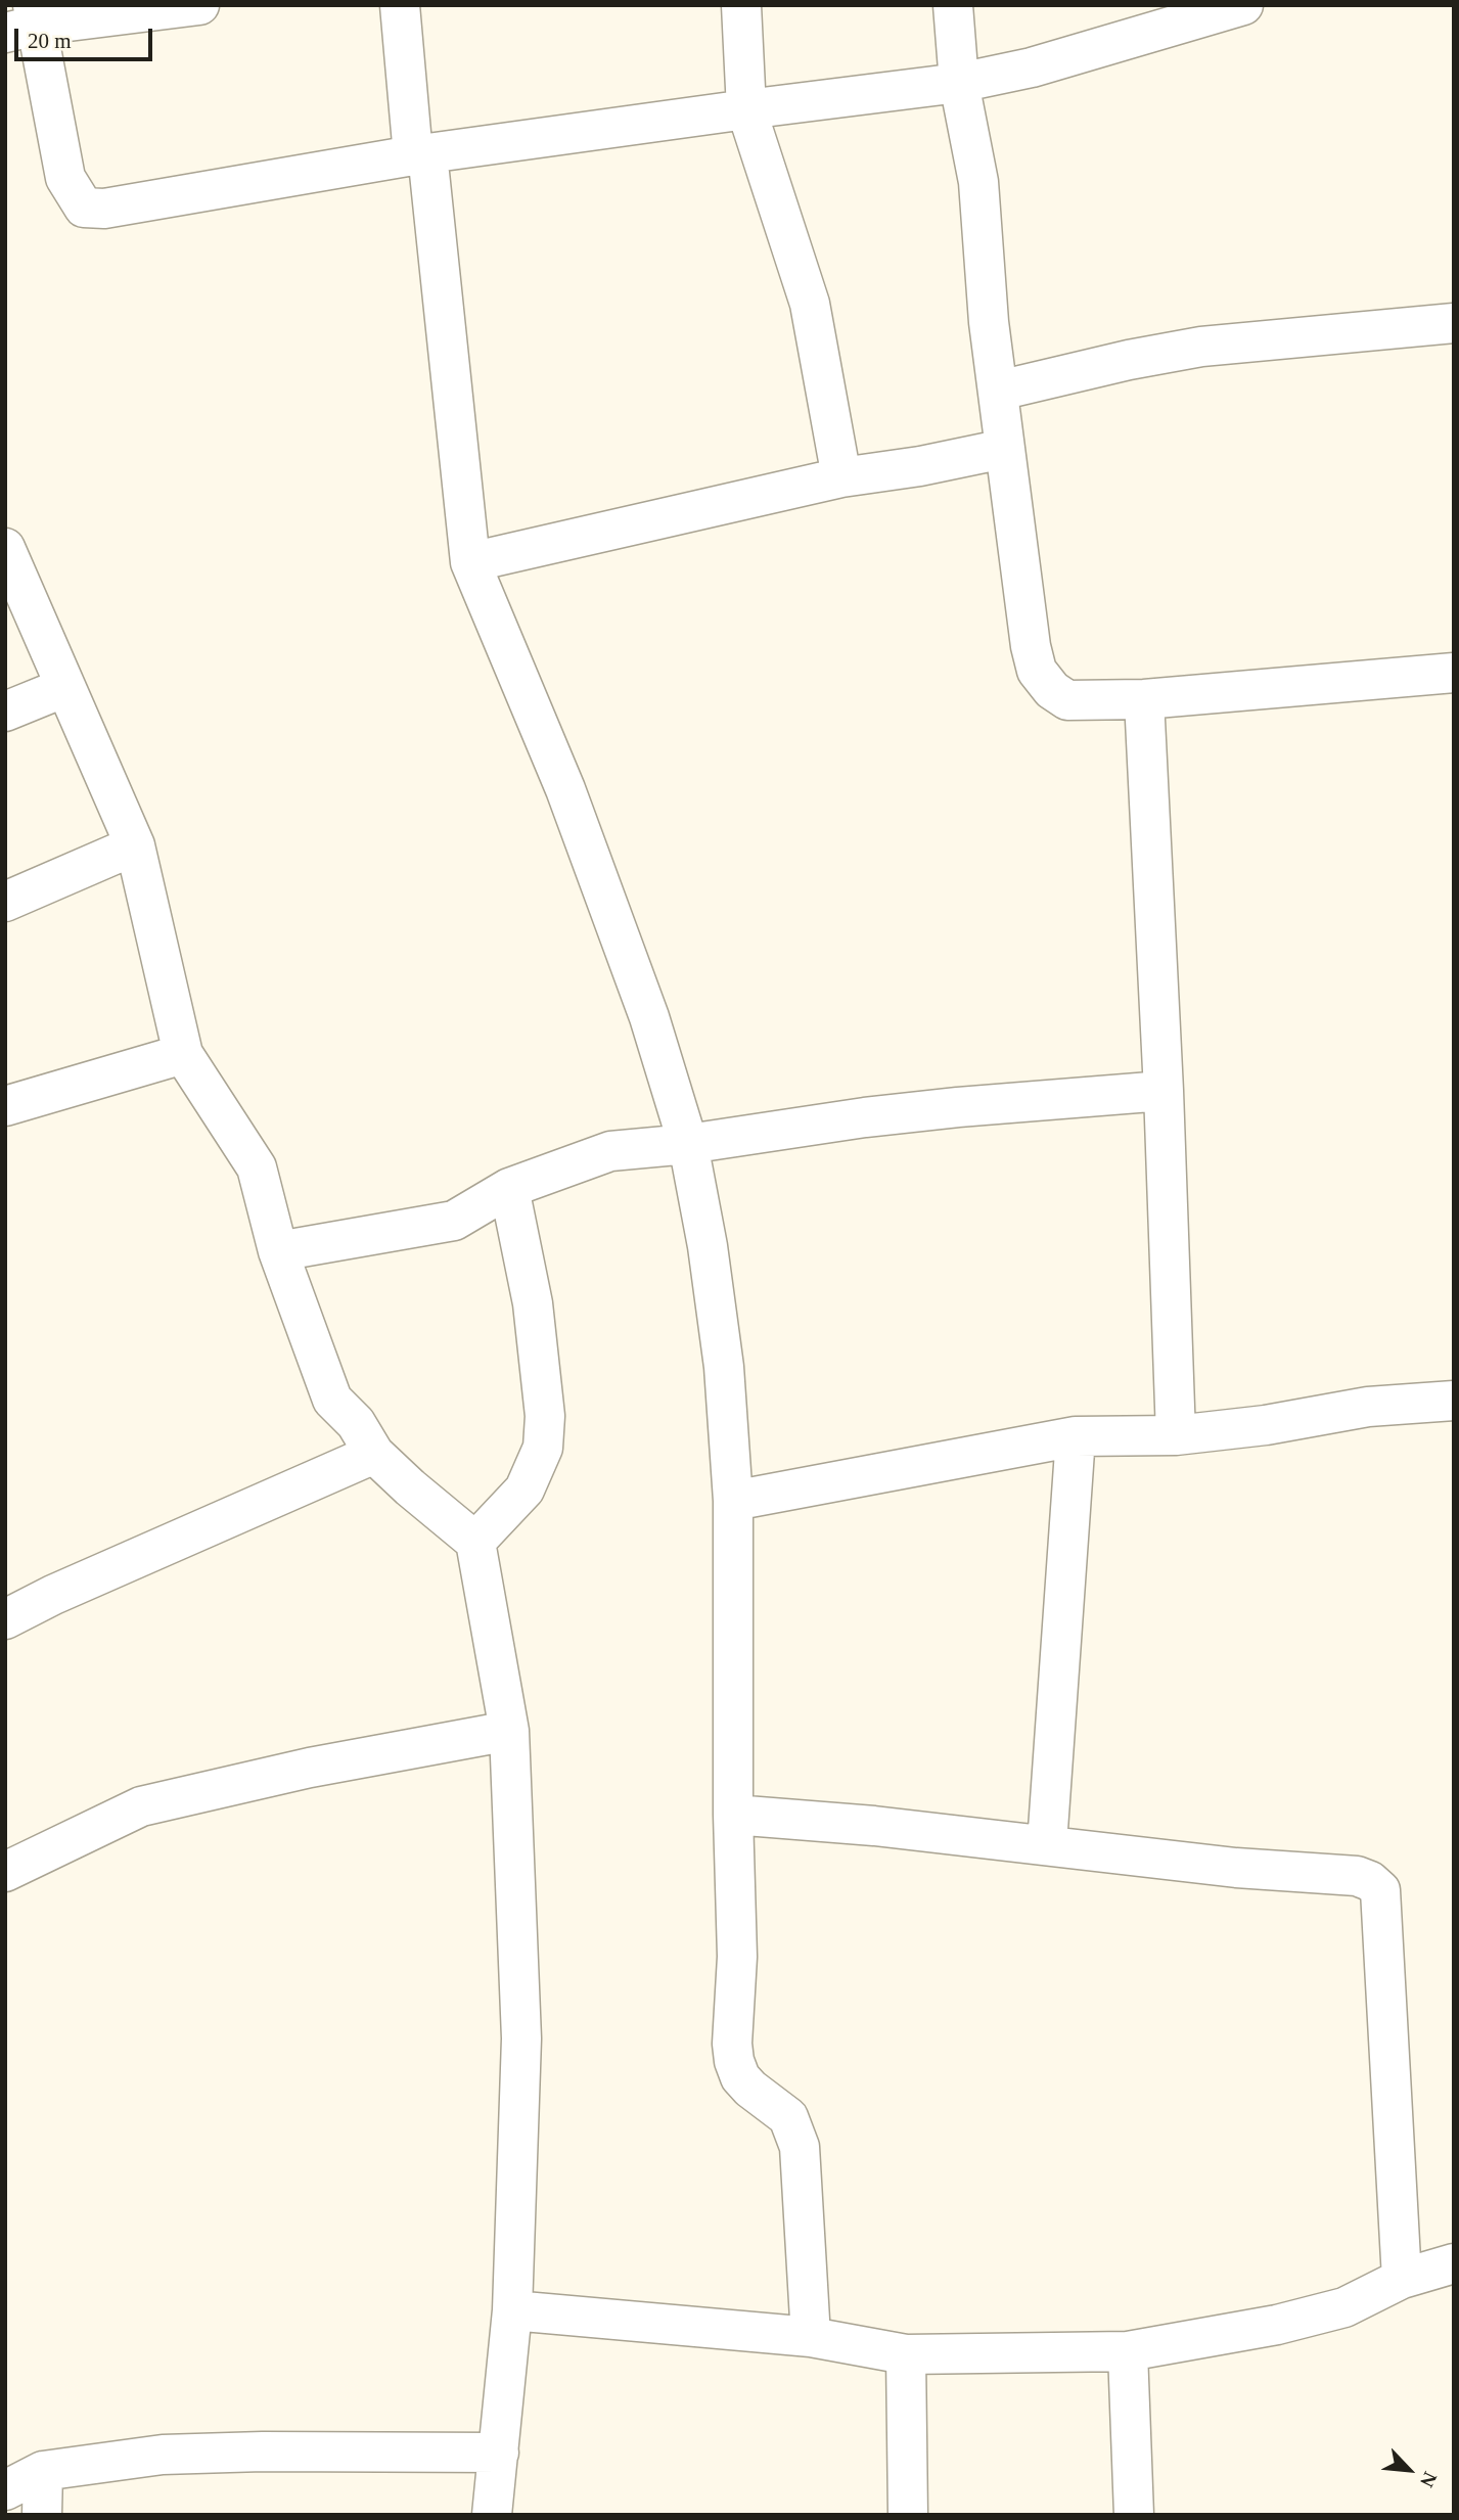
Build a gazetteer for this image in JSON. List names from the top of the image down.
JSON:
{
  "scale_bar": "20 m",
  "north": "bottom right"
}
